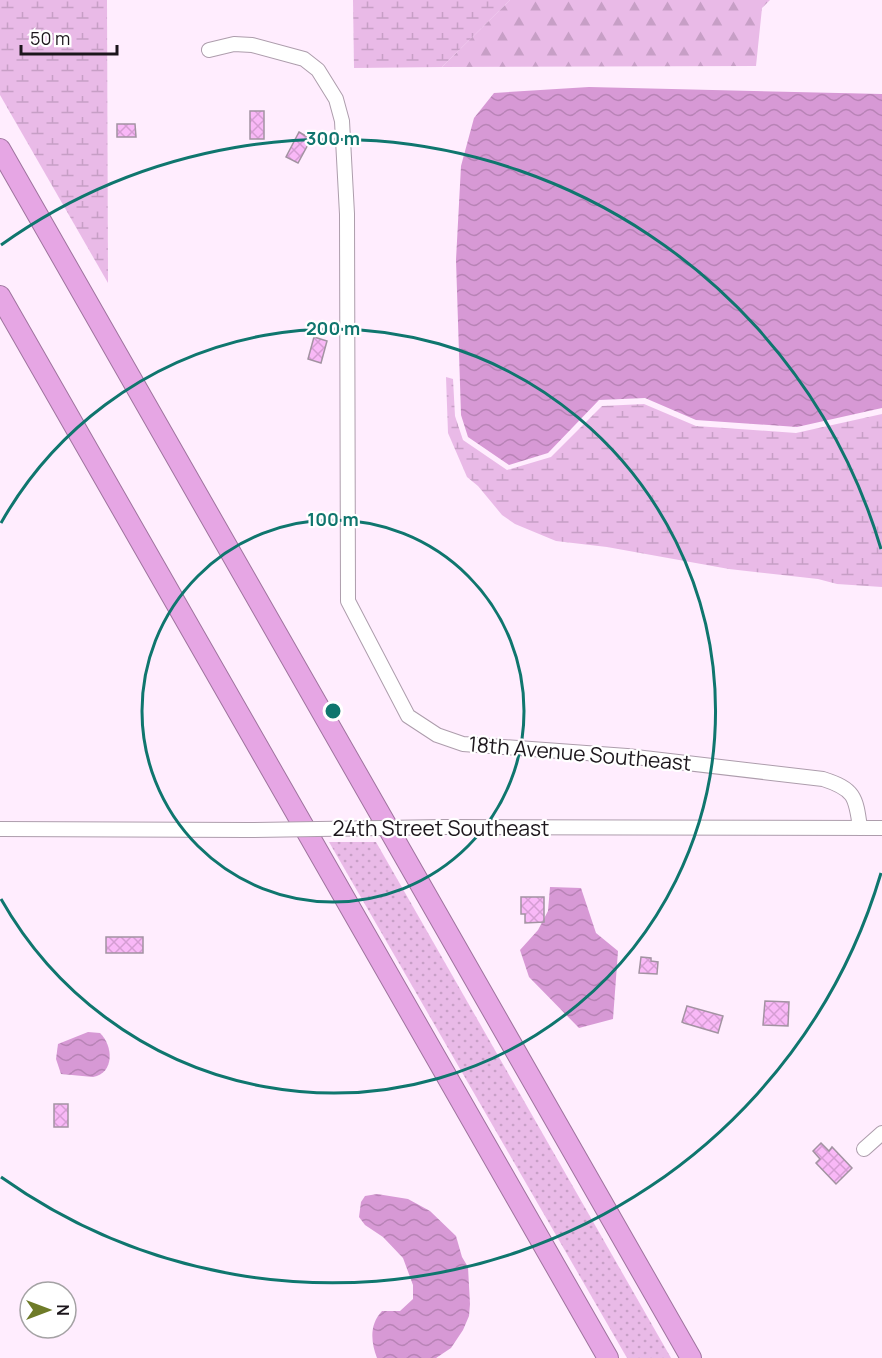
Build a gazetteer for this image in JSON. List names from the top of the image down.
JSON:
{
  "streets": {
    "street": ["18th Avenue Southeast", "24th Street Southeast"]
  },
  "crossings": [
    ["18th Avenue Southeast", "24th Street Southeast"]
  ],
  "scale_bar": "50 m",
  "north": "right",
  "rings": ["300 m", "200 m", "100 m"]
}
